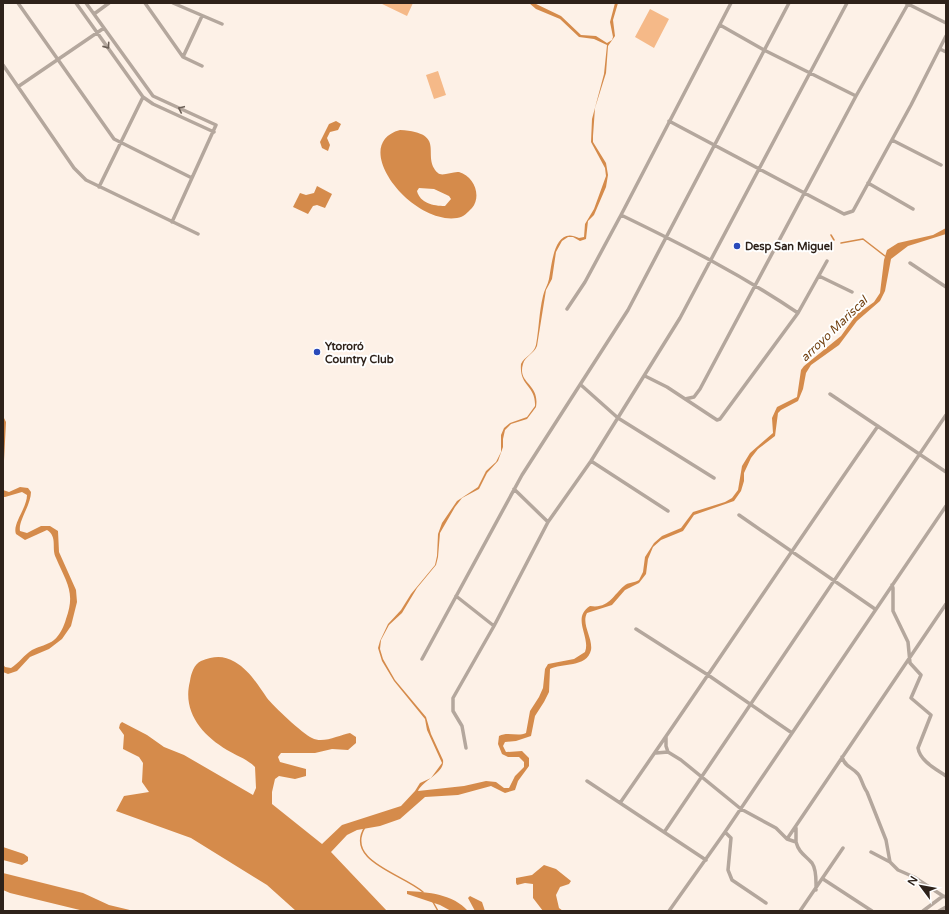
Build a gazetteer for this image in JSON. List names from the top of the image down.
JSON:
{
  "water": ["arroyo Mariscal"],
  "places": ["Desp San Miguel", "Ytororó Country Club"],
  "north": "top left"
}
